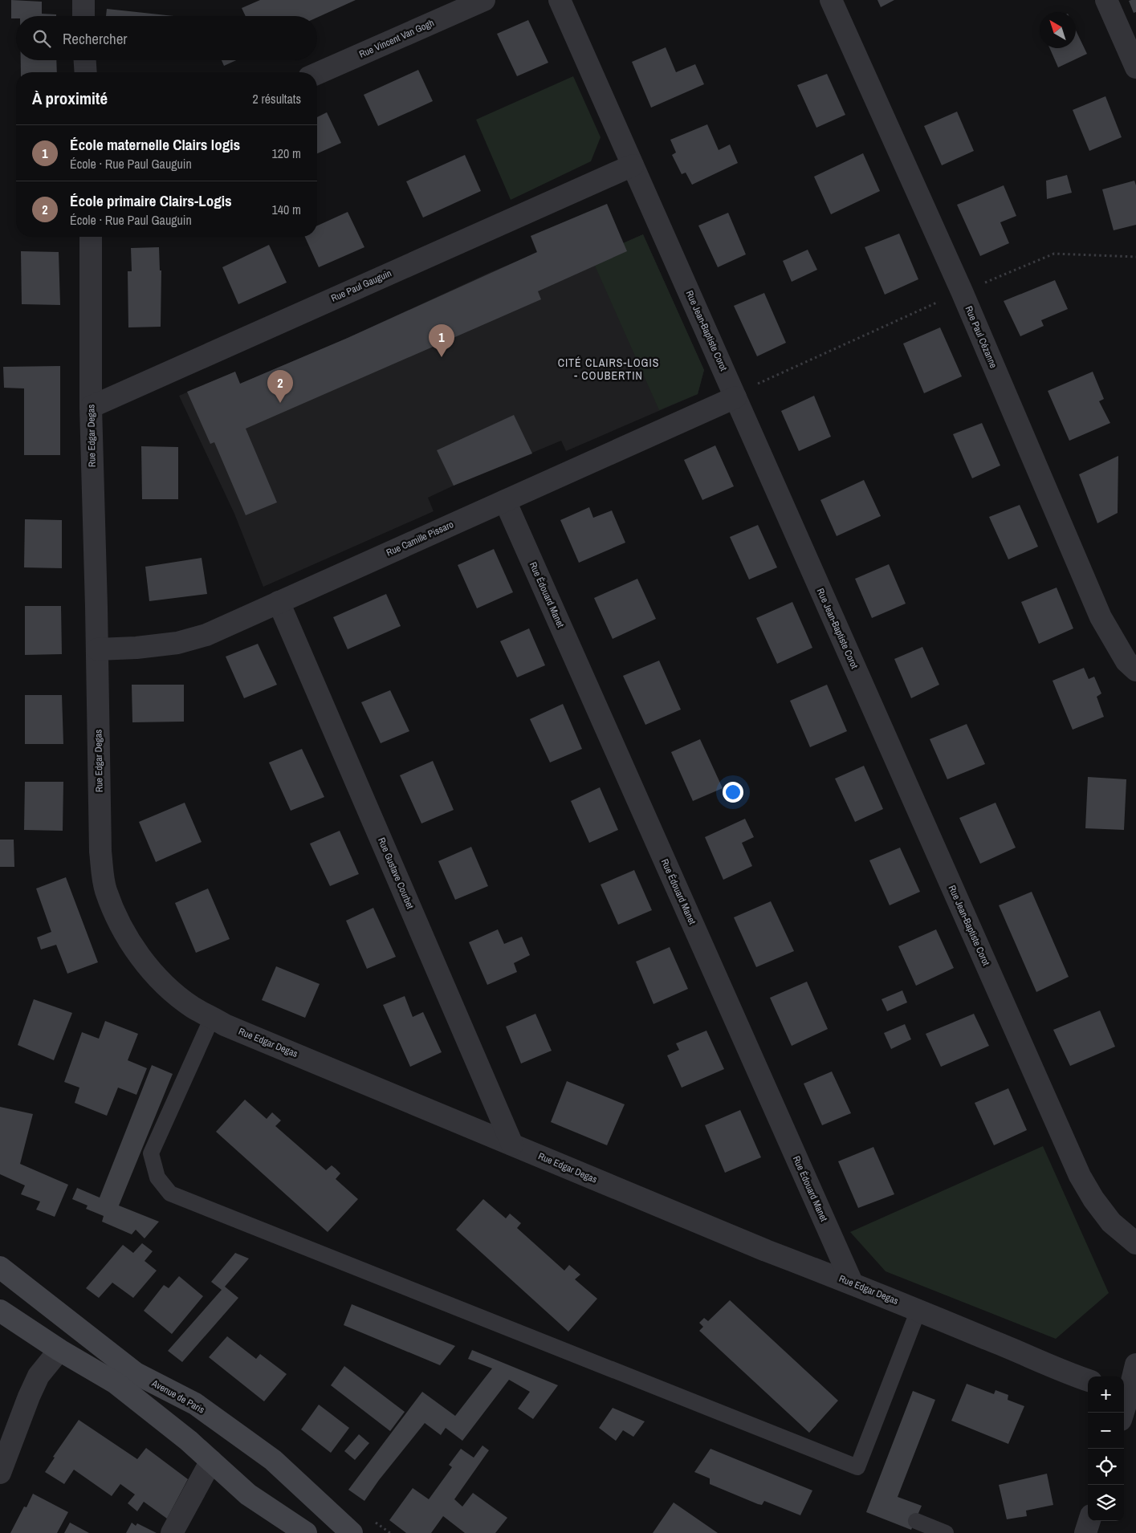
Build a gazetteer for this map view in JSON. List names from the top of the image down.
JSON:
{
  "streets": {
    "main road": ["Avenue de Paris"],
    "street": [
      "Rue Vincent Van Gogh",
      "Rue Paul Gauguin",
      "Rue Jean-Baptiste Corot",
      "Rue Paul Cézanne",
      "Rue Edgar Degas",
      "Rue Camille Pissaro",
      "Rue Édouard Manet",
      "Rue Gustave Courbet"
    ]
  },
  "crossings": [
    ["Rue Paul Gauguin", "Rue Jean-Baptiste Corot"],
    ["Rue Paul Gauguin", "Rue Edgar Degas"],
    ["Rue Jean-Baptiste Corot", "Rue Camille Pissaro"],
    ["Rue Edgar Degas", "Rue Camille Pissaro"],
    ["Rue Edgar Degas", "Rue Édouard Manet"],
    ["Rue Edgar Degas", "Rue Gustave Courbet"],
    ["Rue Camille Pissaro", "Rue Édouard Manet"],
    ["Rue Camille Pissaro", "Rue Gustave Courbet"]
  ],
  "districts": ["CITÉ CLAIRS-LOGIS - COUBERTIN"],
  "north": "top left",
  "page": {
    "search": "Rechercher",
    "heading": ["À proximité", "2 résultats"],
    "list": [
      {
        "mark": "1",
        "name": "École maternelle Clairs logis",
        "note": "École · Rue Paul Gauguin",
        "value": "120 m"
      },
      {
        "mark": "2",
        "name": "École primaire Clairs-Logis",
        "note": "École · Rue Paul Gauguin",
        "value": "140 m"
      }
    ],
    "pins": ["1", "2"],
    "map_buttons": ["+", "−"]
  }
}
